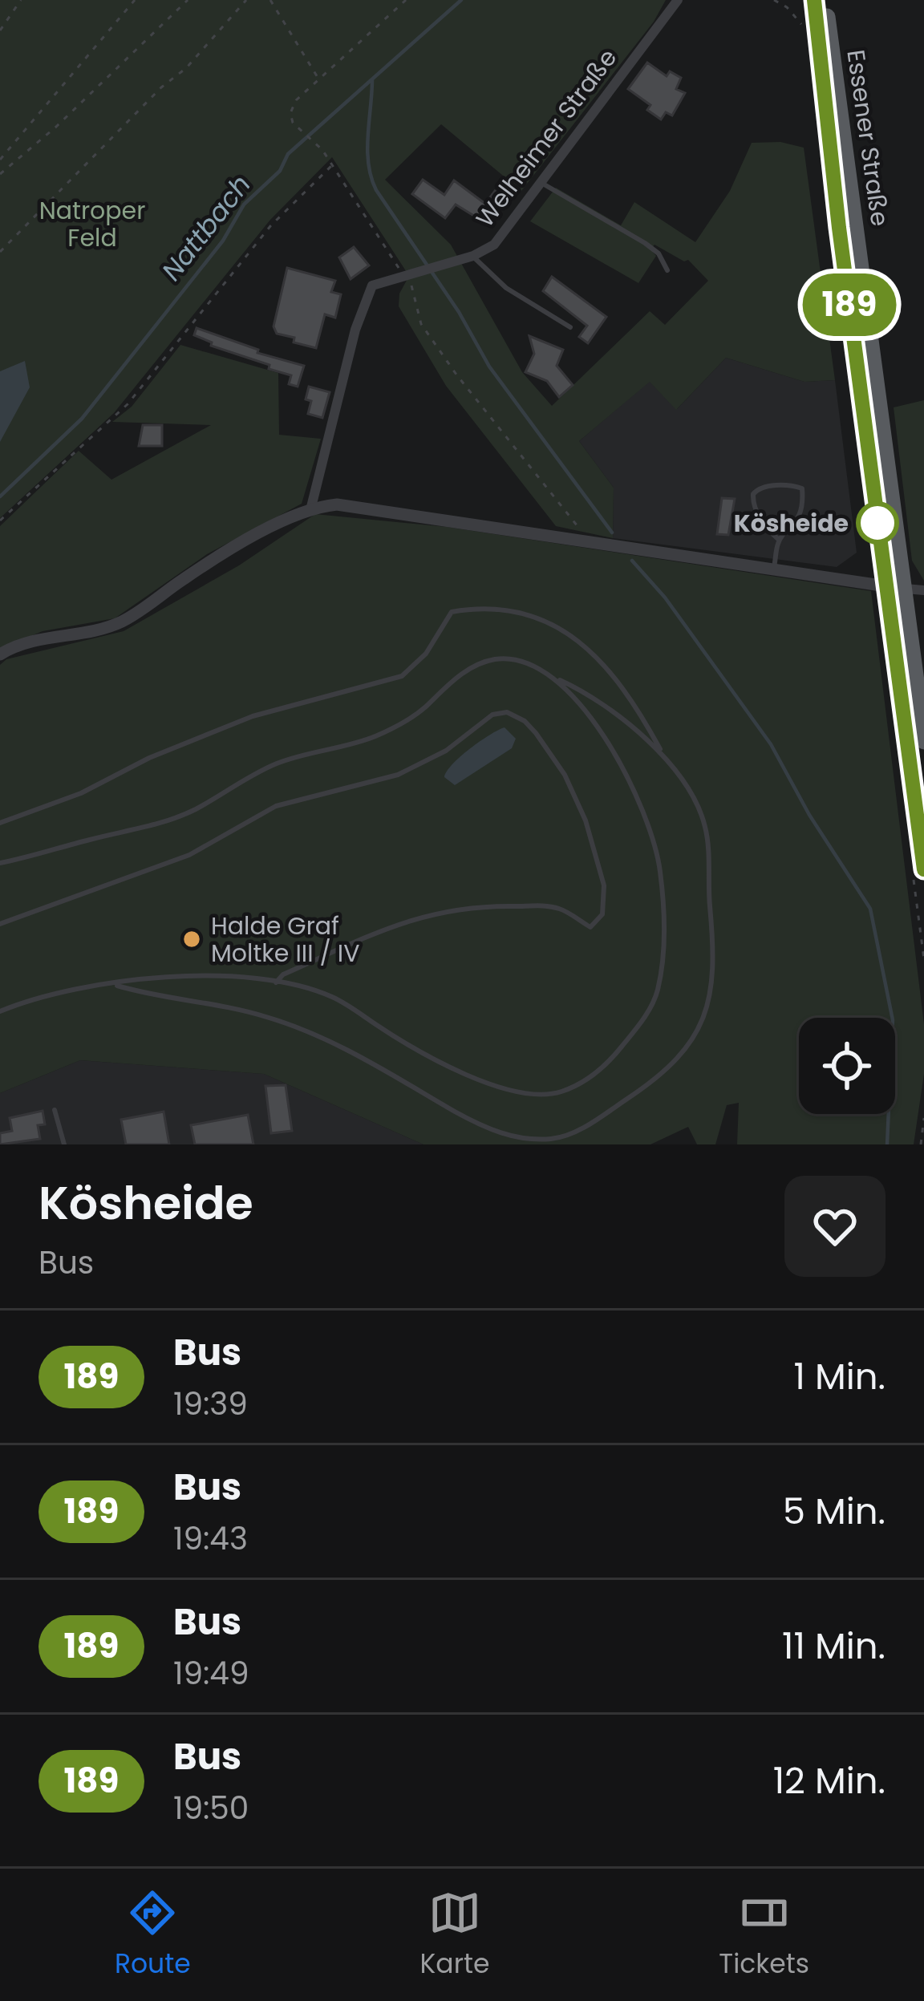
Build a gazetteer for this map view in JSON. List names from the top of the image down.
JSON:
{
  "streets": {
    "main road": ["Essener Straße"],
    "street": ["Welheimer Straße"]
  },
  "water": ["Nattbach"],
  "parks": ["Natroper Feld"],
  "places": ["Kösheide", "Halde Graf Moltke III / IV"],
  "lines": ["bus line 189"],
  "page": {
    "on_map": "189",
    "heading": ["Kösheide", "Bus"],
    "list": [
      {
        "mark": "189",
        "name": "Bus",
        "note": "19:39",
        "value": "1 Min."
      },
      {
        "mark": "189",
        "name": "Bus",
        "note": "19:43",
        "value": "5 Min."
      },
      {
        "mark": "189",
        "name": "Bus",
        "note": "19:49",
        "value": "11 Min."
      },
      {
        "mark": "189",
        "name": "Bus",
        "note": "19:50",
        "value": "12 Min."
      }
    ],
    "tabs": ["Route", "Karte", "Tickets"]
  }
}
